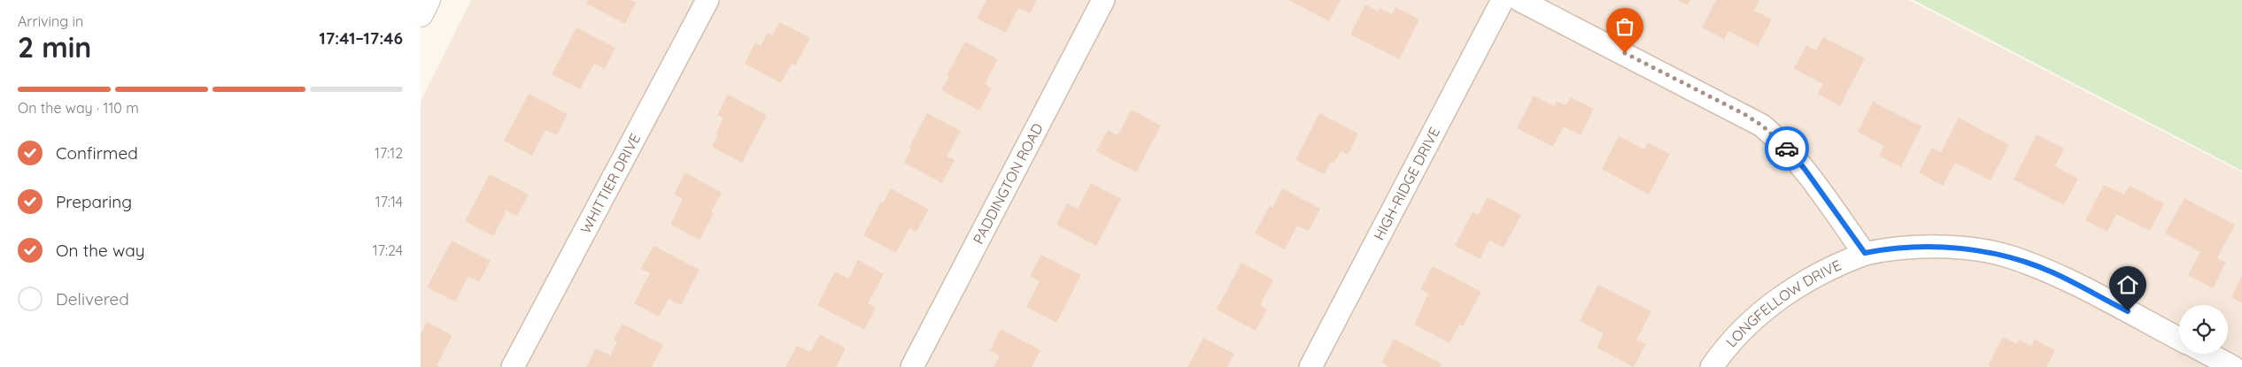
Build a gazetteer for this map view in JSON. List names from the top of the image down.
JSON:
{
  "streets": {
    "street": [
      "WHITTIER DRIVE",
      "PADDINGTON ROAD",
      "HIGH-RIDGE DRIVE",
      "LONGFELLOW DRIVE"
    ]
  },
  "page": {
    "heading": ["2 min", "Arriving in", "17:41–17:46"],
    "bar": "On the way · 110 m",
    "list": [
      ["Confirmed", "17:12"],
      ["Preparing", "17:14"],
      ["On the way", "17:24"],
      "Delivered"
    ]
  }
}
